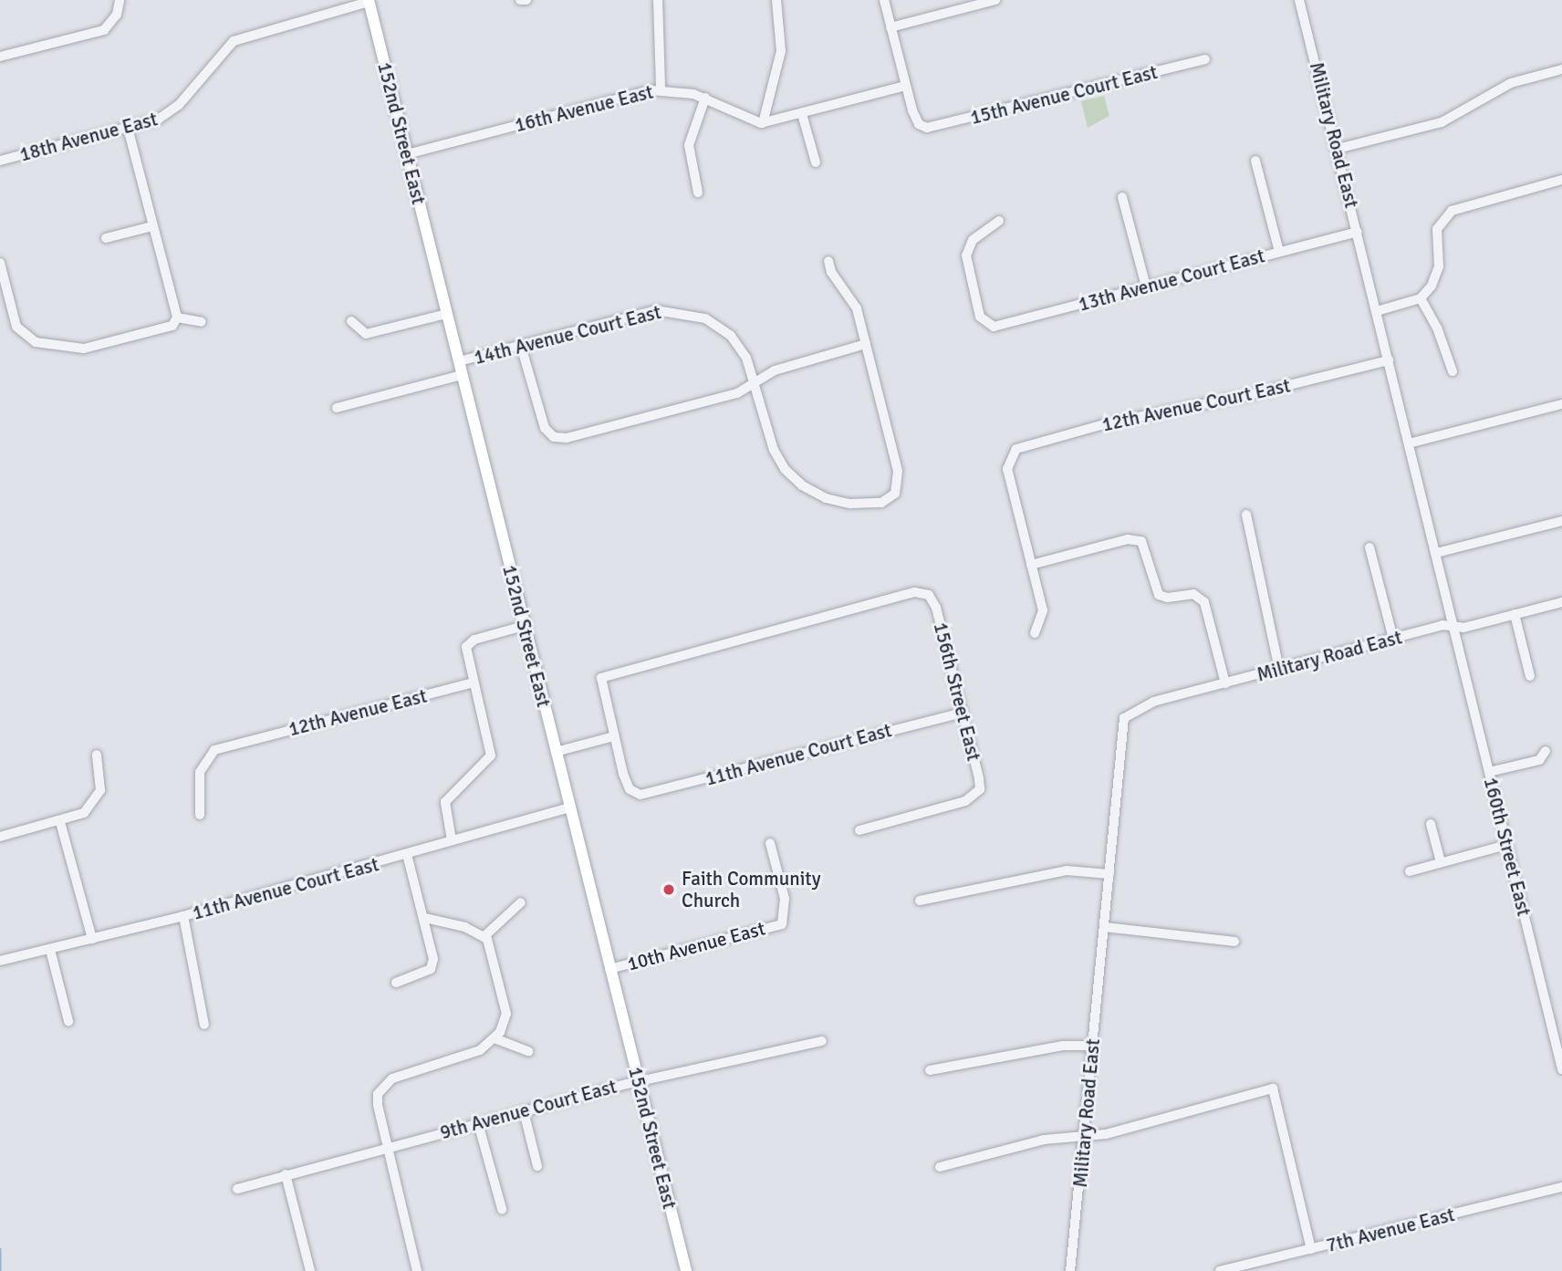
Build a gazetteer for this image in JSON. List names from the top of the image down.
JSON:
{
  "streets": {
    "main road": ["152nd Street East"],
    "street": [
      "15th Avenue Court East",
      "16th Avenue East",
      "Military Road East",
      "18th Avenue East",
      "13th Avenue Court East",
      "14th Avenue Court East",
      "12th Avenue Court East",
      "156th Street East",
      "12th Avenue East",
      "11th Avenue Court East",
      "160th Street East",
      "10th Avenue East",
      "9th Avenue Court East",
      "7th Avenue East"
    ]
  },
  "crossings": [
    ["16th Avenue East", "152nd Street East"],
    ["152nd Street East", "18th Avenue East"],
    ["152nd Street East", "14th Avenue Court East"],
    ["152nd Street East", "11th Avenue Court East"],
    ["152nd Street East", "10th Avenue East"],
    ["152nd Street East", "9th Avenue Court East"],
    ["Military Road East", "13th Avenue Court East"],
    ["Military Road East", "12th Avenue Court East"],
    ["Military Road East", "160th Street East"],
    ["156th Street East", "11th Avenue Court East"]
  ],
  "places": ["Faith Community Church"]
}
